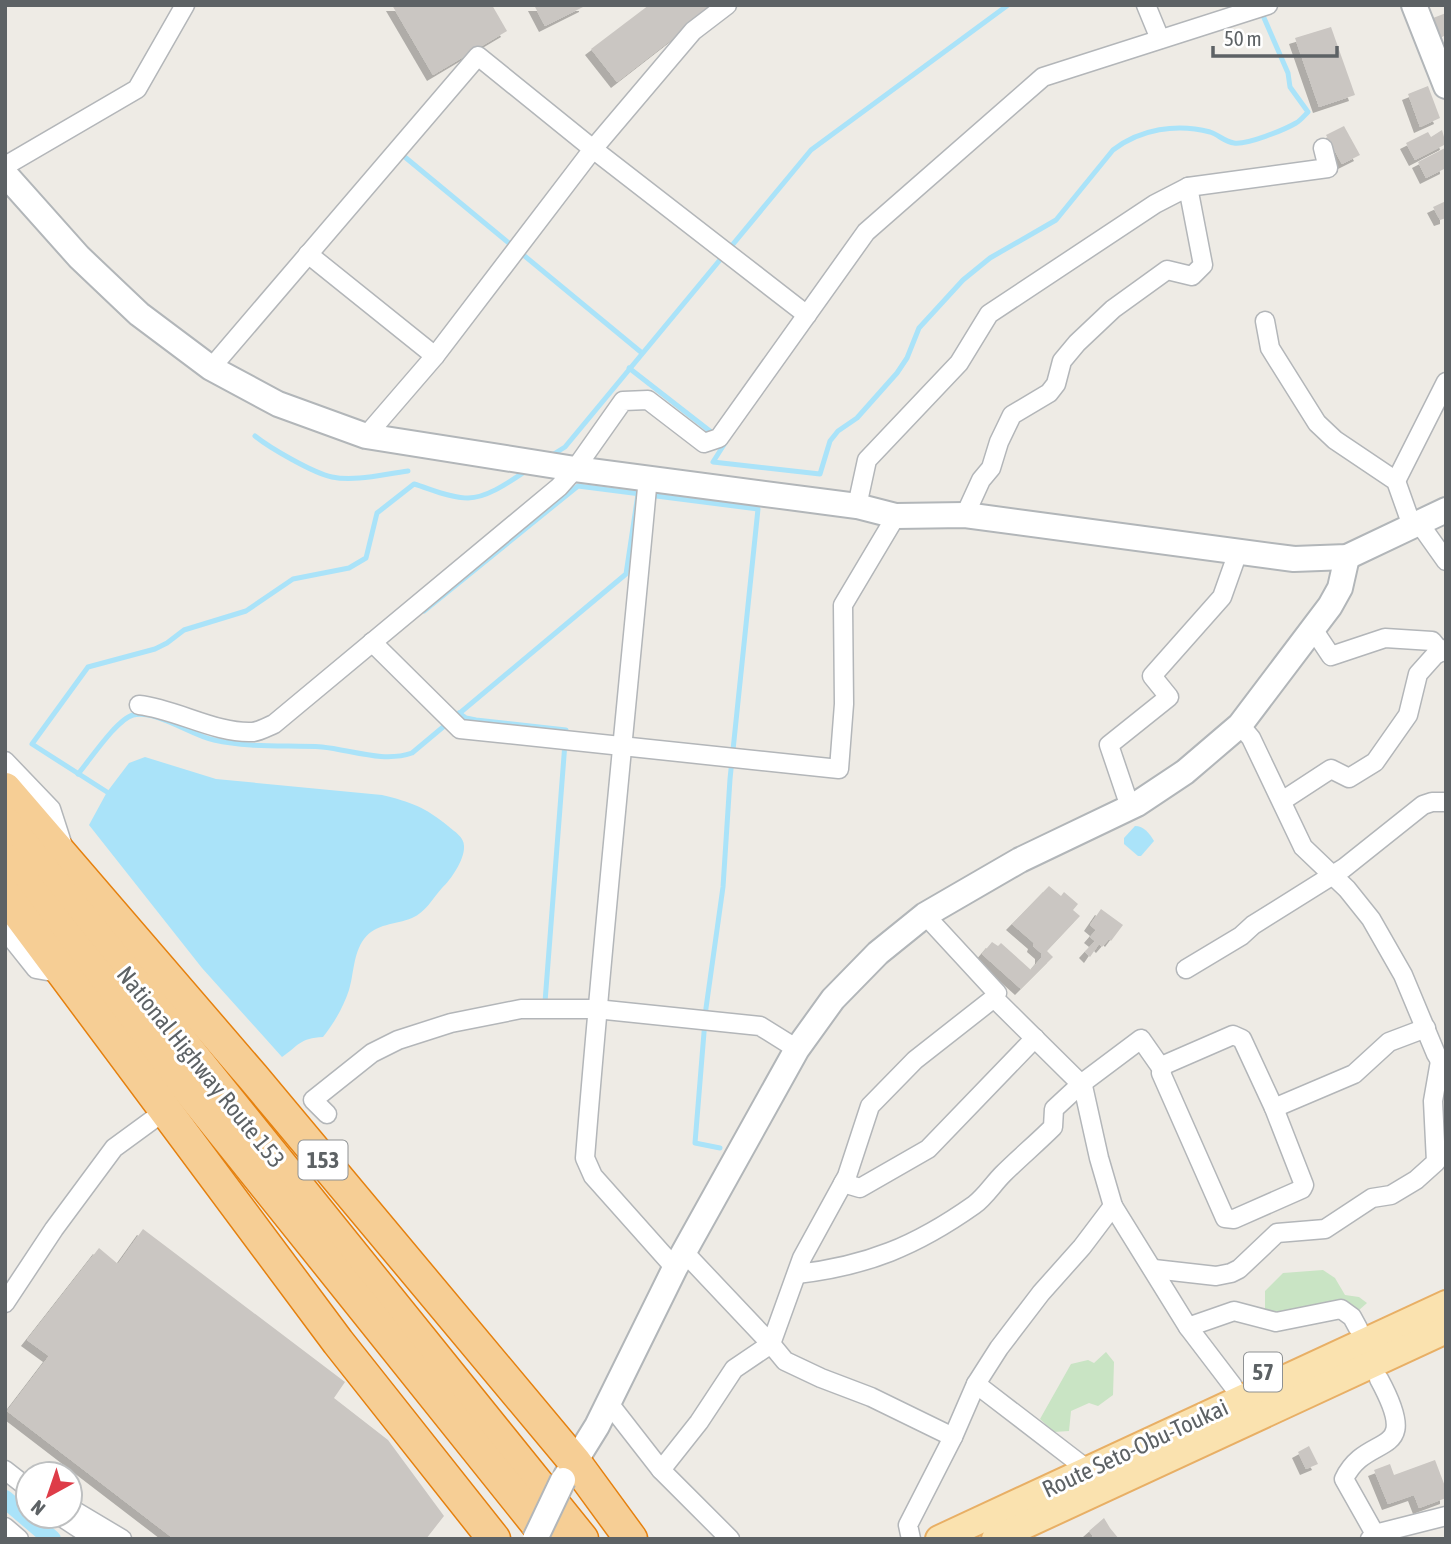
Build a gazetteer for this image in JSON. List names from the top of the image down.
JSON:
{
  "streets": {
    "highway": ["National Highway Route 153", "153"],
    "main road": ["57", "Route Seto-Obu-Toukai"]
  },
  "crossings": [
    ["57", "Route Seto-Obu-Toukai"]
  ],
  "scale_bar": "50 m",
  "north": "bottom left"
}
